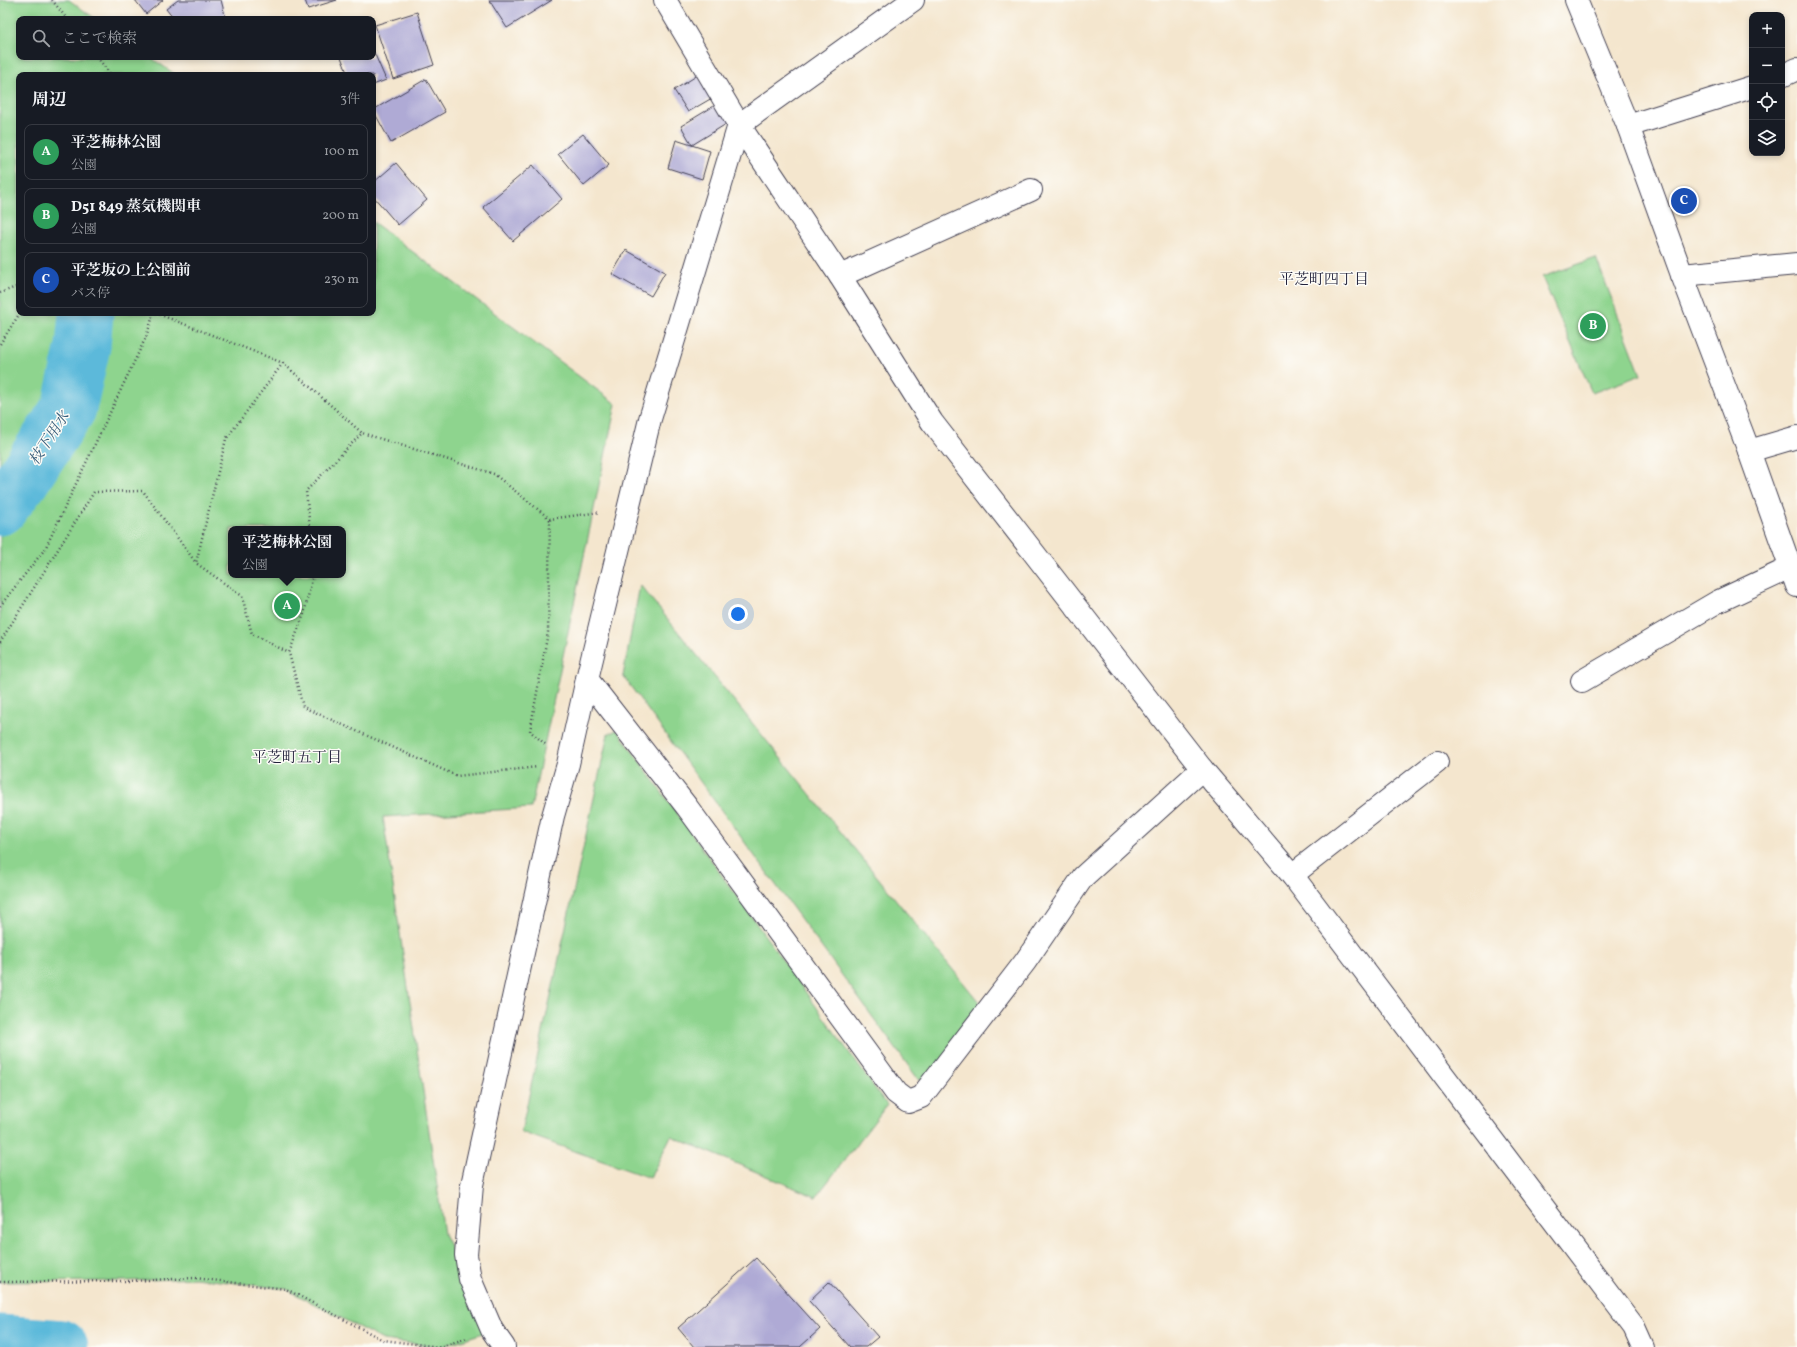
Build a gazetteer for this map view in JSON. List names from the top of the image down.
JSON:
{
  "districts": ["平芝町四丁目", "平芝町五丁目"],
  "water": ["枝下用水"],
  "page": {
    "map_buttons": ["+", "−"],
    "search": "ここで検索",
    "heading": ["周辺", "3件"],
    "list": [
      {
        "mark": "A",
        "name": "平芝梅林公園",
        "note": "公園",
        "value": "100 m"
      },
      {
        "mark": "B",
        "name": "D51 849 蒸気機関車",
        "note": "公園",
        "value": "200 m"
      },
      {
        "mark": "C",
        "name": "平芝坂の上公園前",
        "note": "バス停",
        "value": "230 m"
      }
    ],
    "pins": ["C", "B", "A"],
    "popup": ["平芝梅林公園", "公園"]
  }
}
